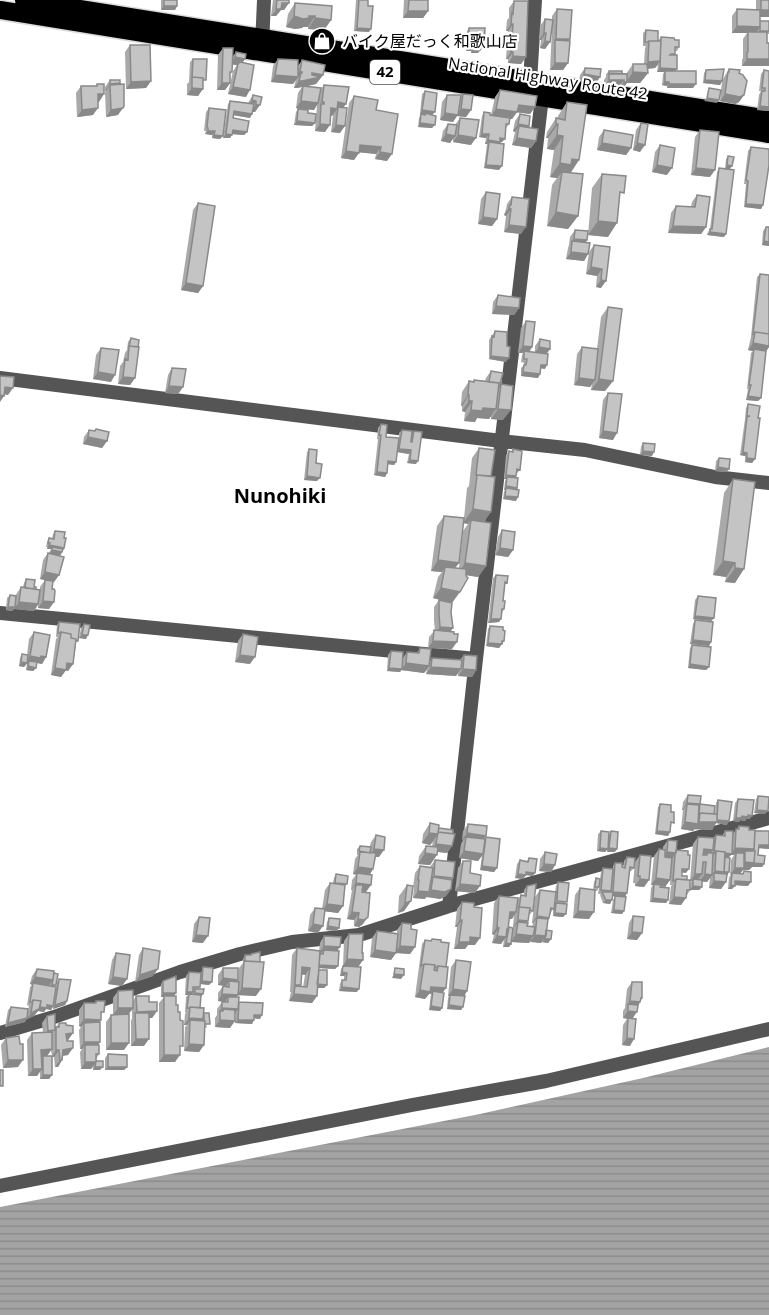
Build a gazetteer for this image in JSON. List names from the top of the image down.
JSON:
{
  "streets": {
    "highway": ["42", "National Highway Route 42"]
  },
  "districts": ["Nunohiki"],
  "places": {
    "shop": ["バイク屋だっく和歌山店"]
  }
}
